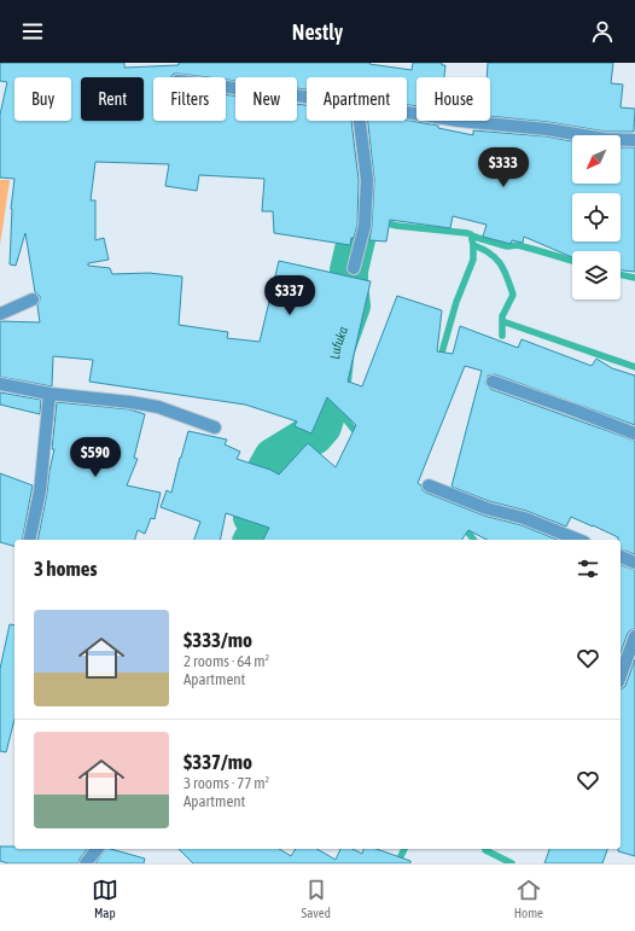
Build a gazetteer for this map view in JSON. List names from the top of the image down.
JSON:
{
  "water": ["Lufuka"],
  "north": "bottom left",
  "page": {
    "header": "Nestly",
    "chip": [
      "Buy",
      "Rent",
      "Filters",
      "New",
      "Apartment",
      "House"
    ],
    "price": ["$333", "$337", "$590"],
    "heading": "3 homes",
    "list": [
      {
        "name": "$333/mo",
        "note": "2 rooms · 64 m² · Apartment"
      },
      {
        "name": "$337/mo",
        "note": "3 rooms · 77 m² · Apartment"
      }
    ],
    "tabs": ["Map", "Saved", "Home"]
  }
}
